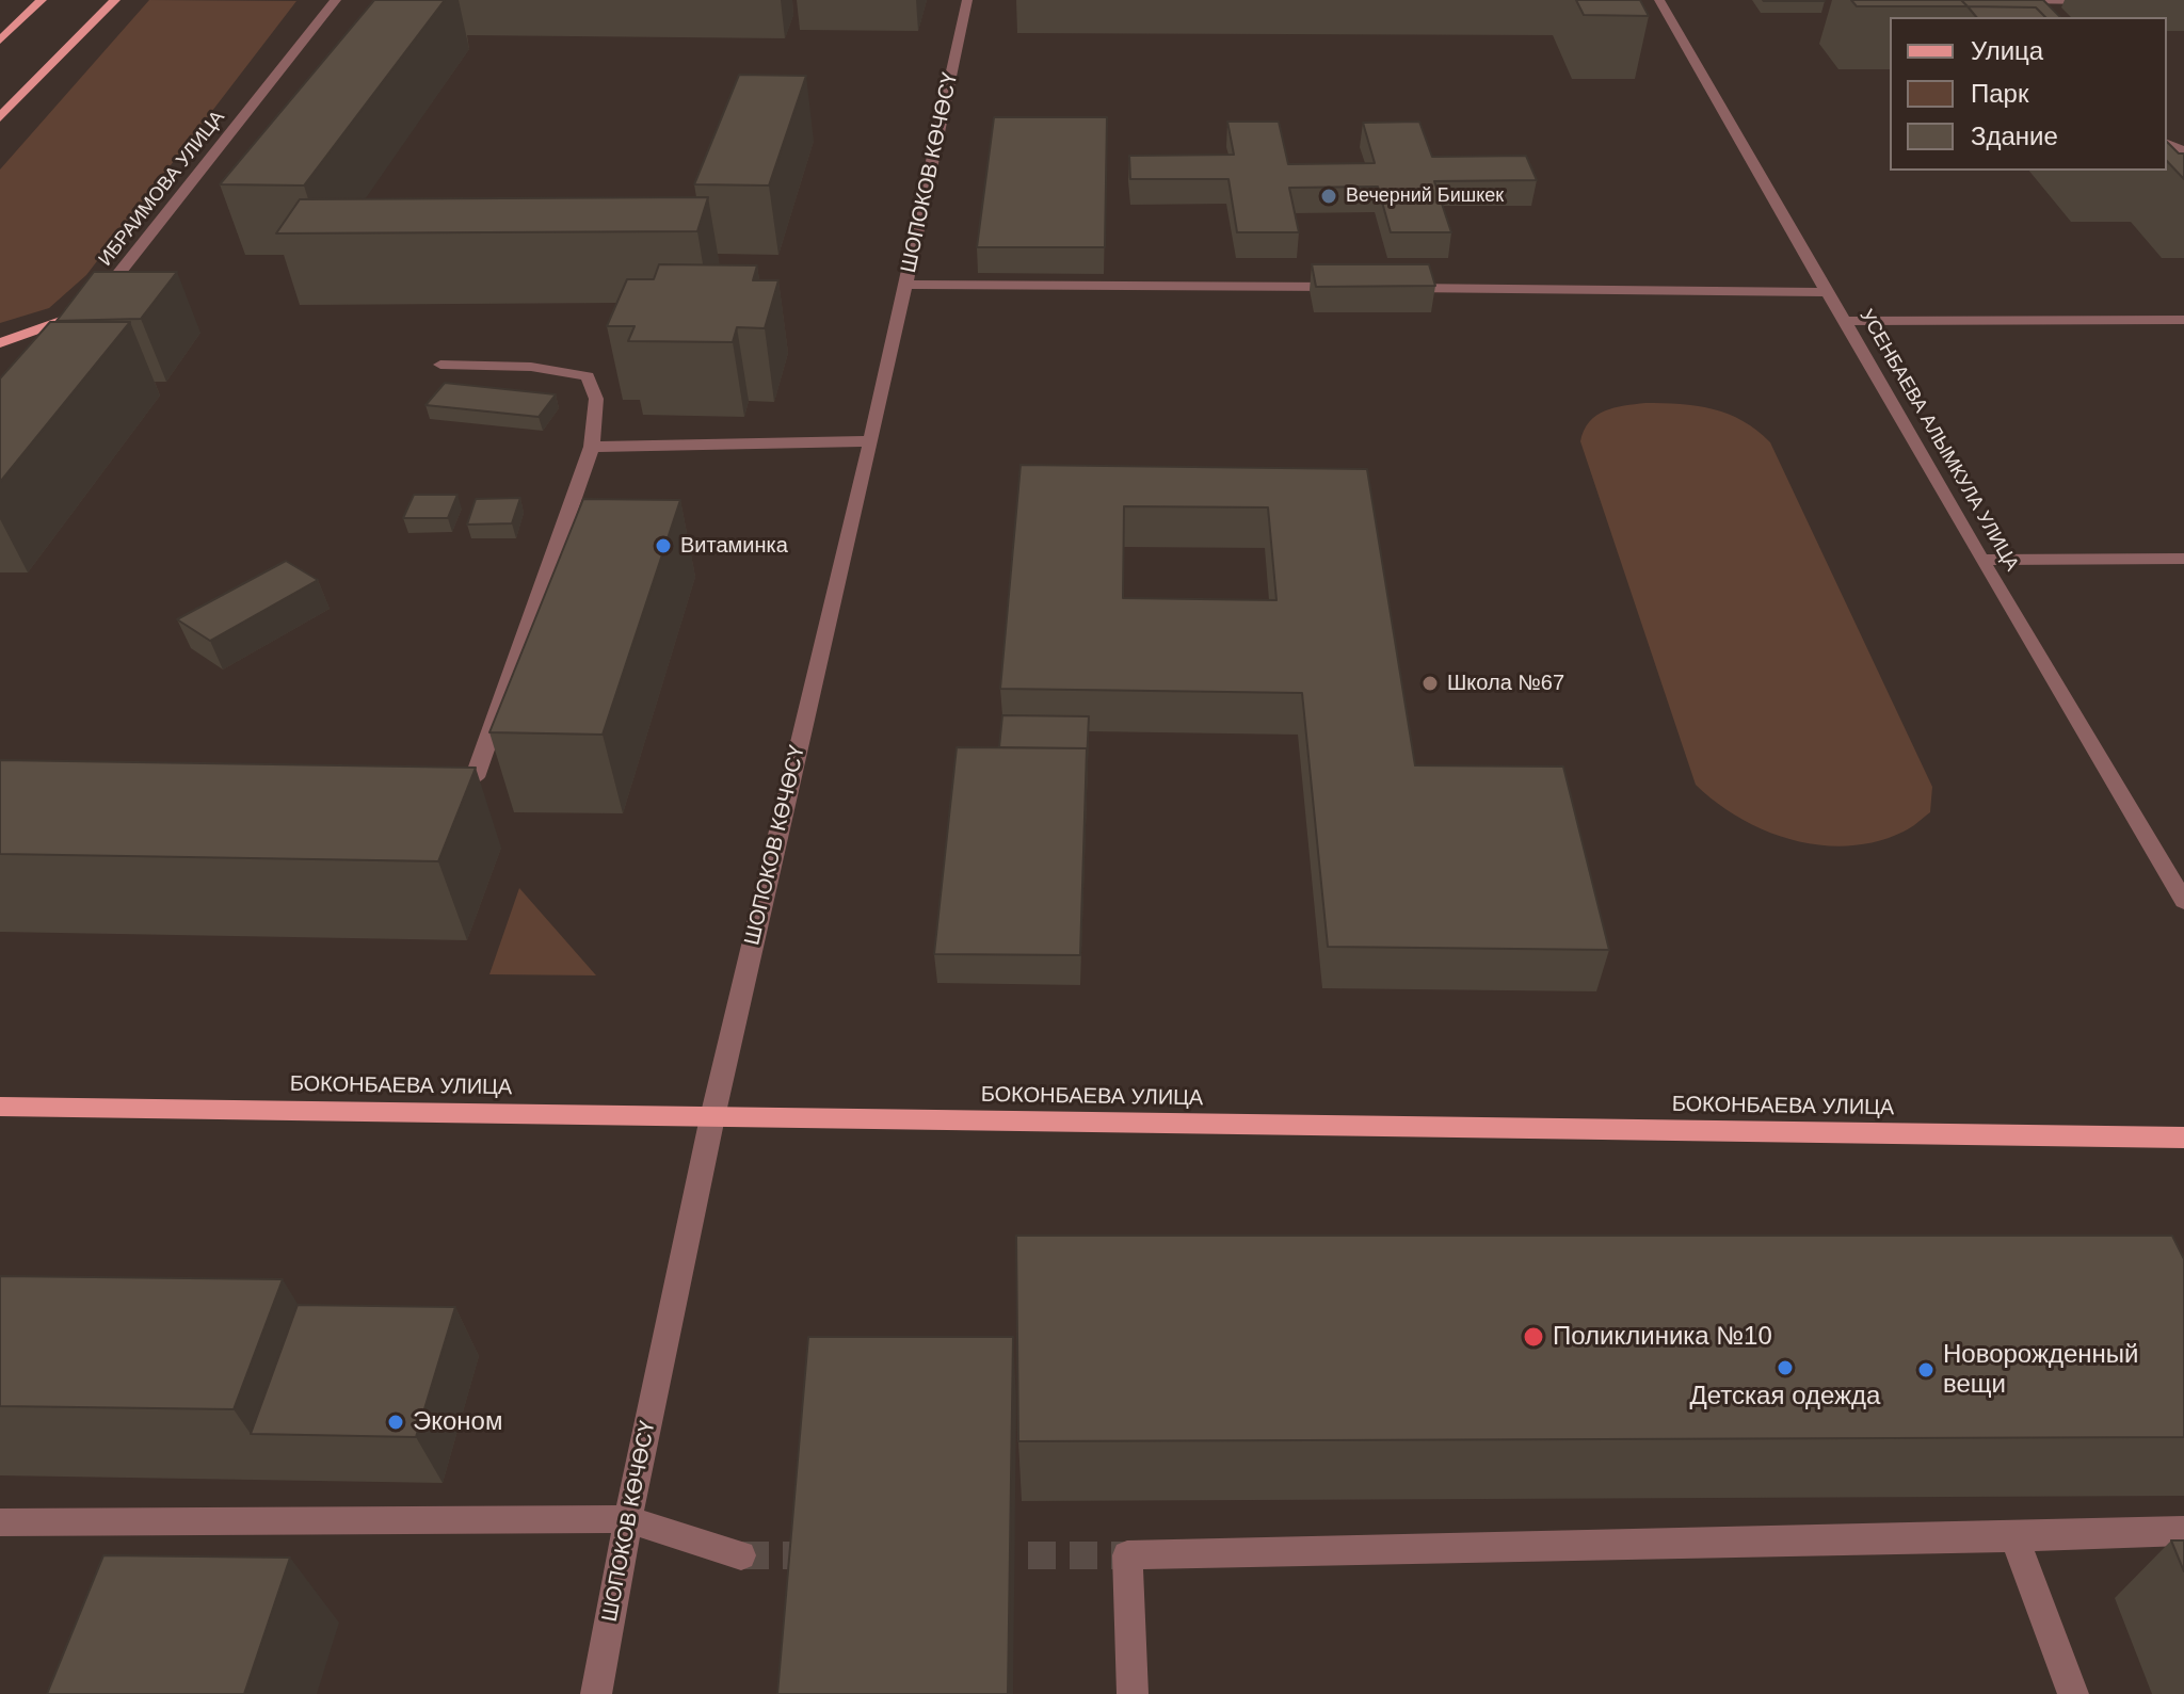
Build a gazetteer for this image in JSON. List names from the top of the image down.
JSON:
{
  "streets": {
    "main road": ["БОКОНБАЕВА УЛИЦА"],
    "street": ["ШОПОКОВ КӨЧӨСҮ", "ИБРАИМОВА УЛИЦА", "УСЕНБАЕВА АЛЫМКУЛА УЛИЦА"]
  },
  "crossings": [
    ["ШОПОКОВ КӨЧӨСҮ", "БОКОНБАЕВА УЛИЦА"]
  ],
  "places": [
    "Вечерний Бишкек",
    "Витаминка",
    "Школа №67",
    "Поликлиника №10",
    "Детская одежда",
    "Новорожденный вещи",
    "Эконом"
  ],
  "legend": ["Улица", "Парк", "Здание"]
}
